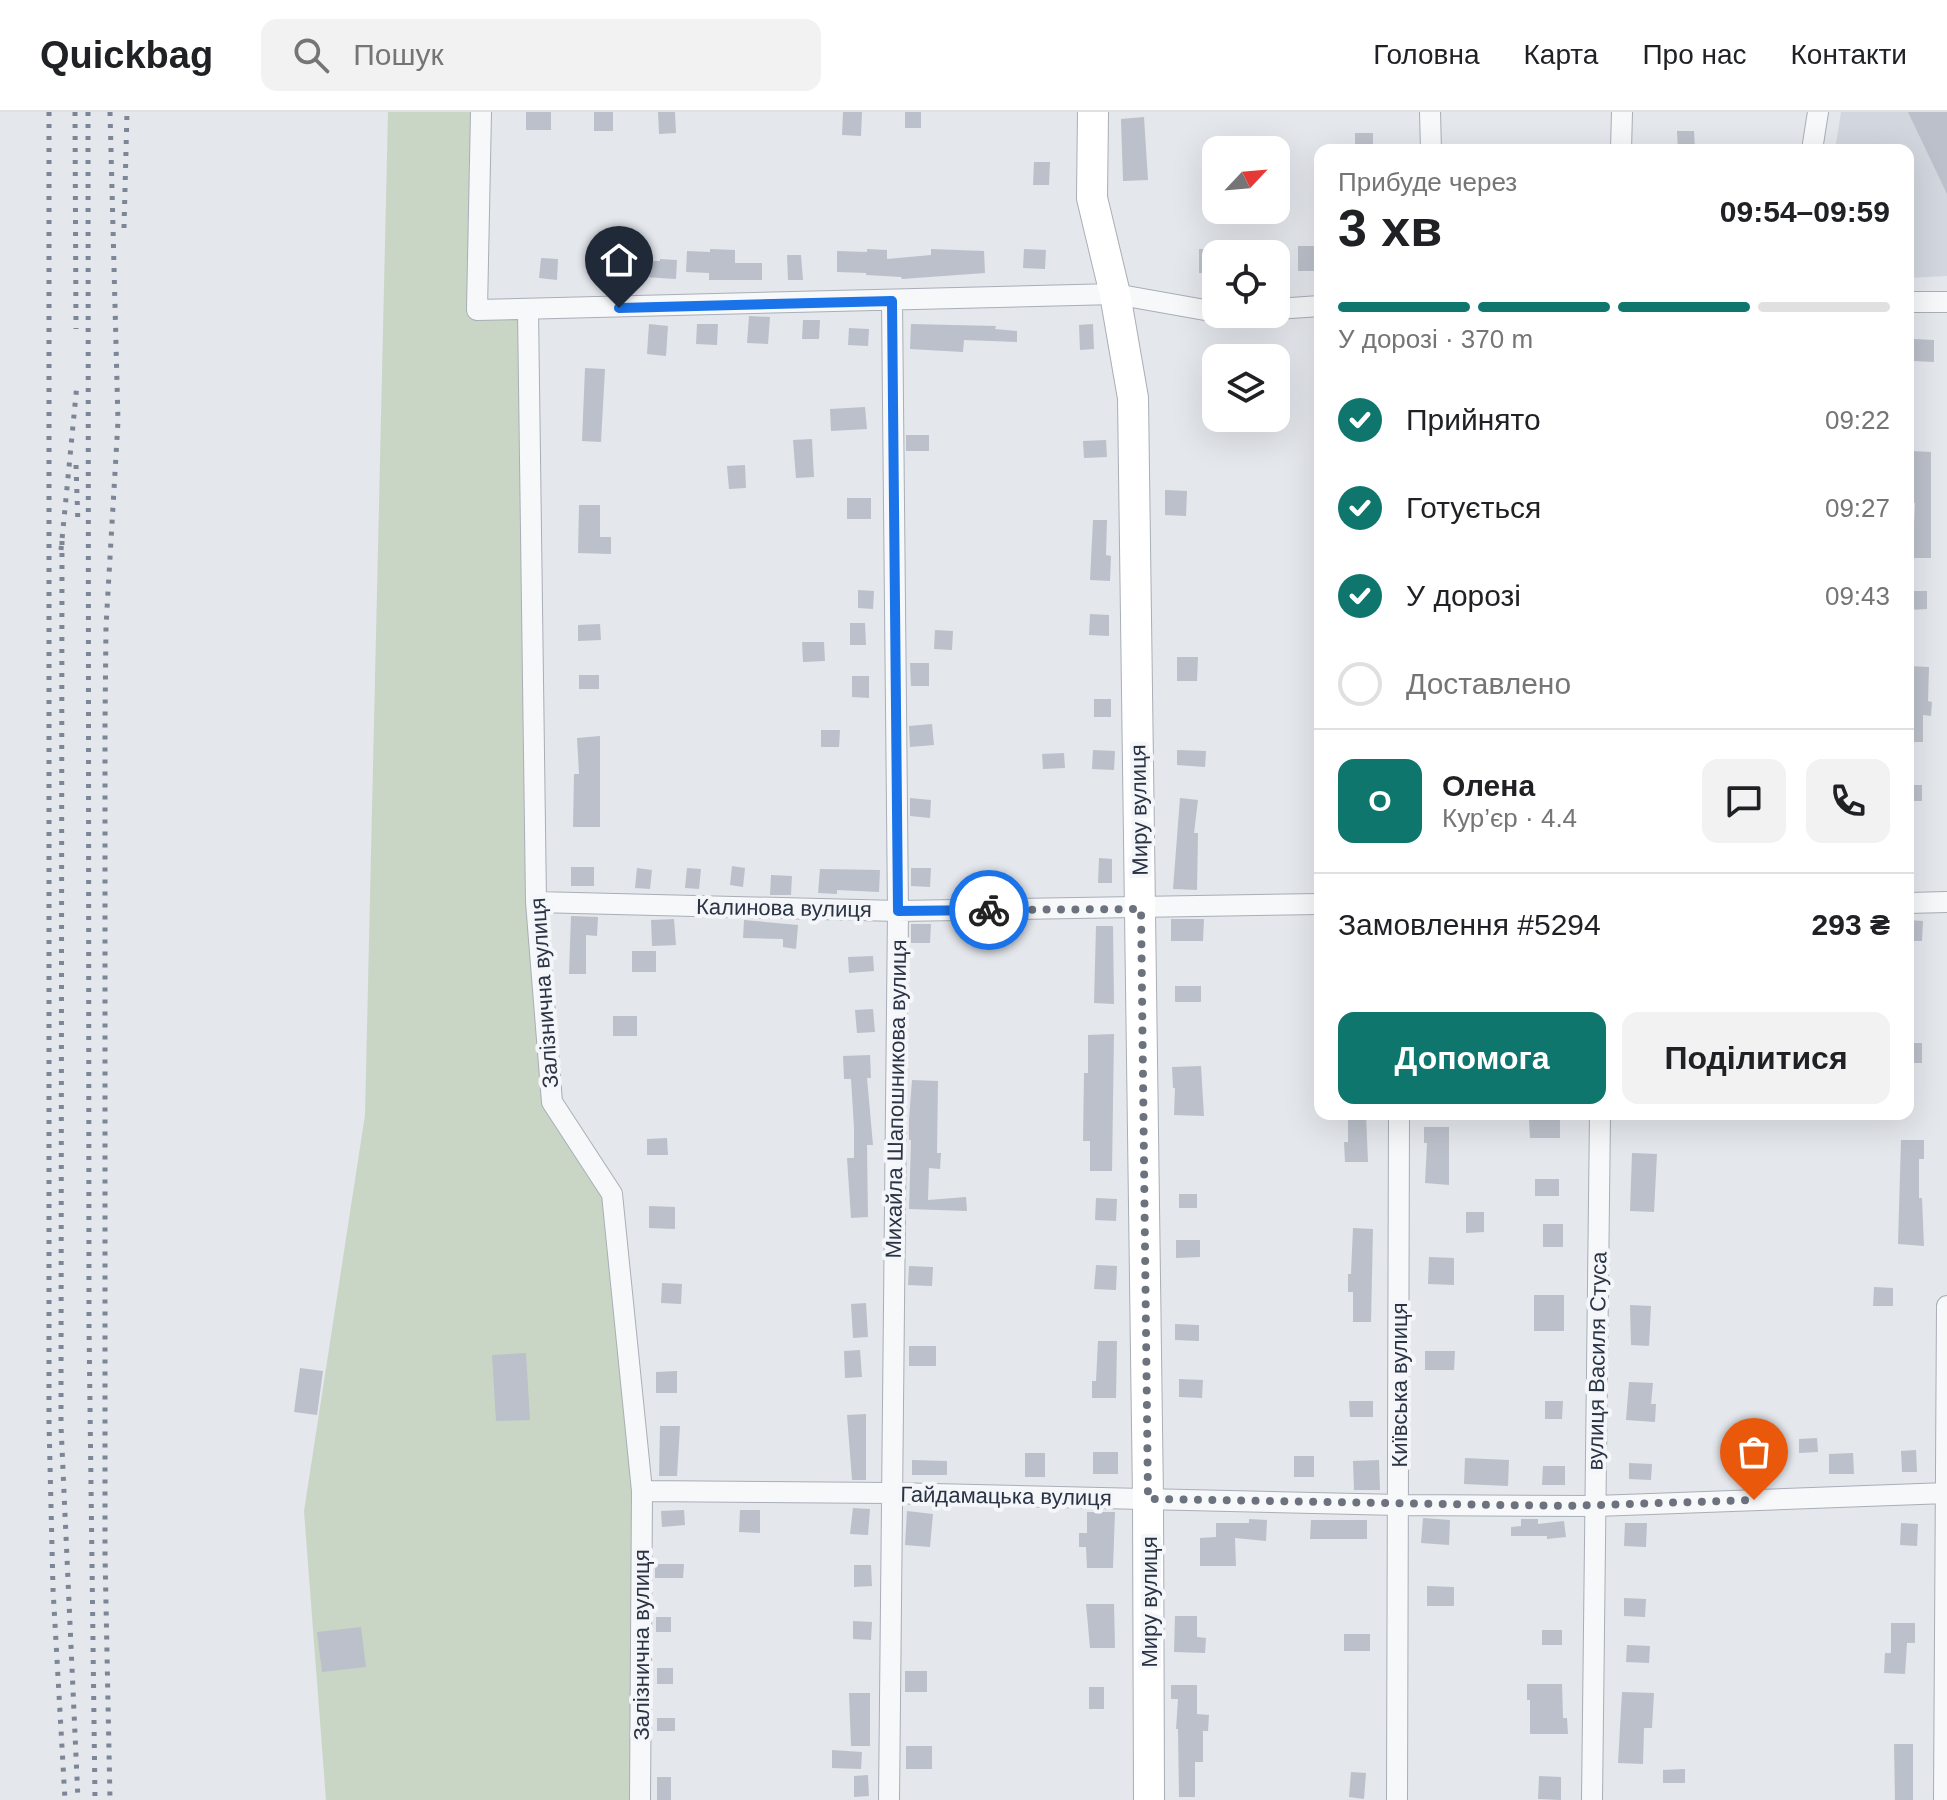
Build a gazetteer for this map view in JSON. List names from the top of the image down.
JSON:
{
  "streets": {
    "main road": ["Миру вулиця"],
    "street": [
      "Калинова вулиця",
      "Залізнична вулиця",
      "Михайла Шапошникова вулиця",
      "вулиця Василя Стуса",
      "Київська вулиця",
      "Гайдамацька вулиця"
    ]
  },
  "crossings": [
    ["Миру вулиця", "Калинова вулиця"],
    ["Миру вулиця", "Гайдамацька вулиця"],
    ["Калинова вулиця", "Залізнична вулиця"],
    ["Калинова вулиця", "Михайла Шапошникова вулиця"],
    ["Залізнична вулиця", "Гайдамацька вулиця"],
    ["Михайла Шапошникова вулиця", "Гайдамацька вулиця"],
    ["вулиця Василя Стуса", "Гайдамацька вулиця"],
    ["Київська вулиця", "Гайдамацька вулиця"]
  ],
  "north": "top right",
  "page": {
    "header": "Quickbag",
    "search": "Пошук",
    "nav": [
      "Головна",
      "Карта",
      "Про нас",
      "Контакти"
    ],
    "heading": ["3 хв", "Прибуде через", "09:54–09:59"],
    "panel": [
      "Олена",
      "Кур’єр · 4.4",
      "Замовлення #5294",
      "293 ₴"
    ],
    "bar": "У дорозі · 370 m",
    "list": [
      ["Прийнято", "09:22"],
      ["Готується", "09:27"],
      ["У дорозі", "09:43"],
      "Доставлено"
    ],
    "round": "О",
    "buttons": ["Допомога", "Поділитися"]
  }
}
